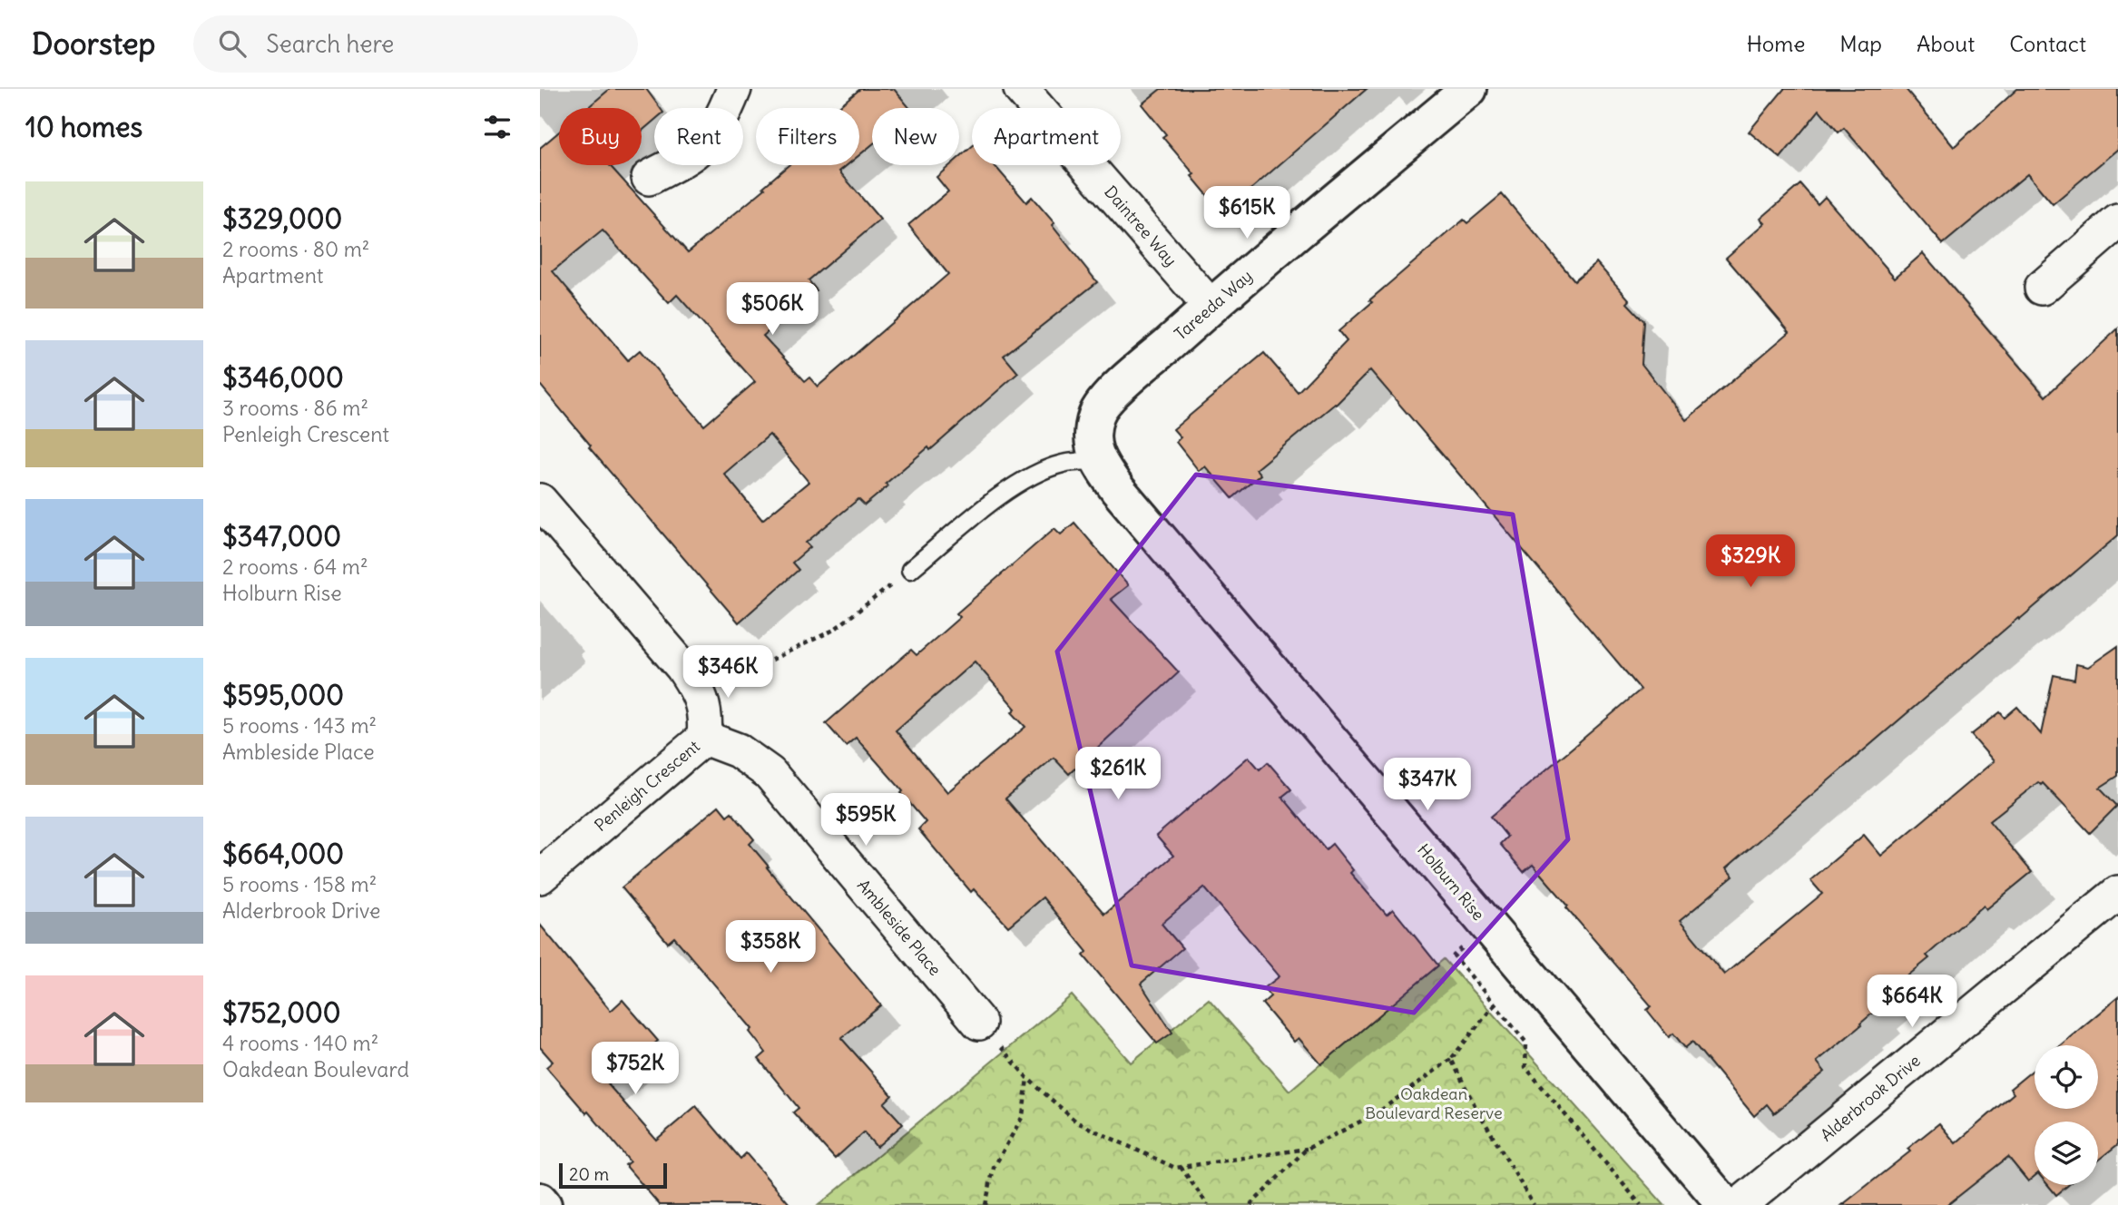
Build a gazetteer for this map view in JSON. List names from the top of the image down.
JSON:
{
  "streets": {
    "street": [
      "Daintree Way",
      "Tareeda Way",
      "Penleigh Crescent",
      "Holburn Rise",
      "Ambleside Place",
      "Alderbrook Drive"
    ]
  },
  "crossings": [
    ["Daintree Way", "Tareeda Way"],
    ["Tareeda Way", "Holburn Rise"],
    ["Penleigh Crescent", "Ambleside Place"]
  ],
  "parks": ["Oakdean Boulevard Reserve"],
  "scale_bar": "20 m",
  "page": {
    "header": "Doorstep",
    "search": "Search here",
    "nav": [
      "Home",
      "Map",
      "About",
      "Contact"
    ],
    "heading": "10 homes",
    "chip": [
      "Buy",
      "Rent",
      "Filters",
      "New",
      "Apartment"
    ],
    "list": [
      {
        "name": "$329,000",
        "note": "2 rooms · 80 m² · Apartment"
      },
      {
        "name": "$346,000",
        "note": "3 rooms · 86 m² · Penleigh Crescent"
      },
      {
        "name": "$347,000",
        "note": "2 rooms · 64 m² · Holburn Rise"
      },
      {
        "name": "$595,000",
        "note": "5 rooms · 143 m² · Ambleside Place"
      },
      {
        "name": "$664,000",
        "note": "5 rooms · 158 m² · Alderbrook Drive"
      },
      {
        "name": "$752,000",
        "note": "4 rooms · 140 m² · Oakdean Boulevard"
      }
    ],
    "price": [
      "$615K",
      "$506K",
      "$329K",
      "$346K",
      "$261K",
      "$347K",
      "$595K",
      "$358K",
      "$664K",
      "$752K"
    ],
    "scale": "20 m"
  }
}
